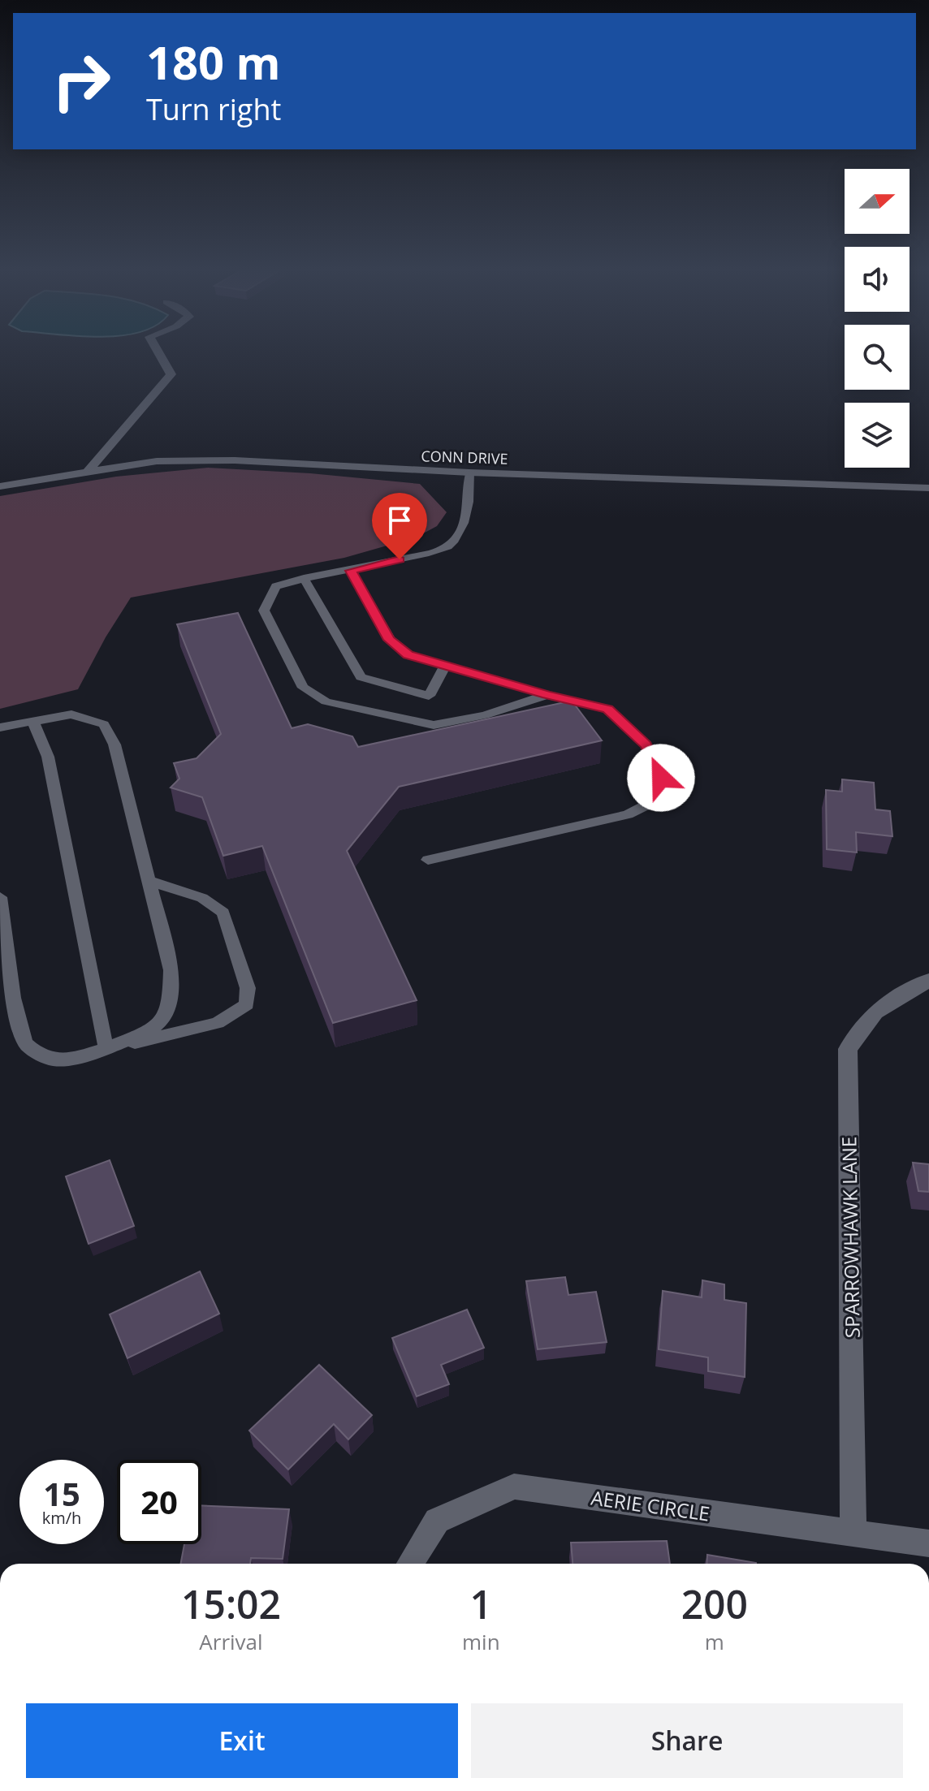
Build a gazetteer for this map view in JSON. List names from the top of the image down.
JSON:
{
  "streets": {
    "street": ["CONN DRIVE", "SPARROWHAWK LANE", "AERIE CIRCLE"]
  },
  "crossings": [
    ["SPARROWHAWK LANE", "AERIE CIRCLE"]
  ],
  "north": "right",
  "page": {
    "turn": ["180 m", "Turn right"],
    "speed": "15 km/h",
    "limit": "20",
    "eta": [
      "15:02",
      "Arrival",
      "1",
      "min",
      "200",
      "m"
    ],
    "buttons": ["Exit", "Share"]
  }
}
